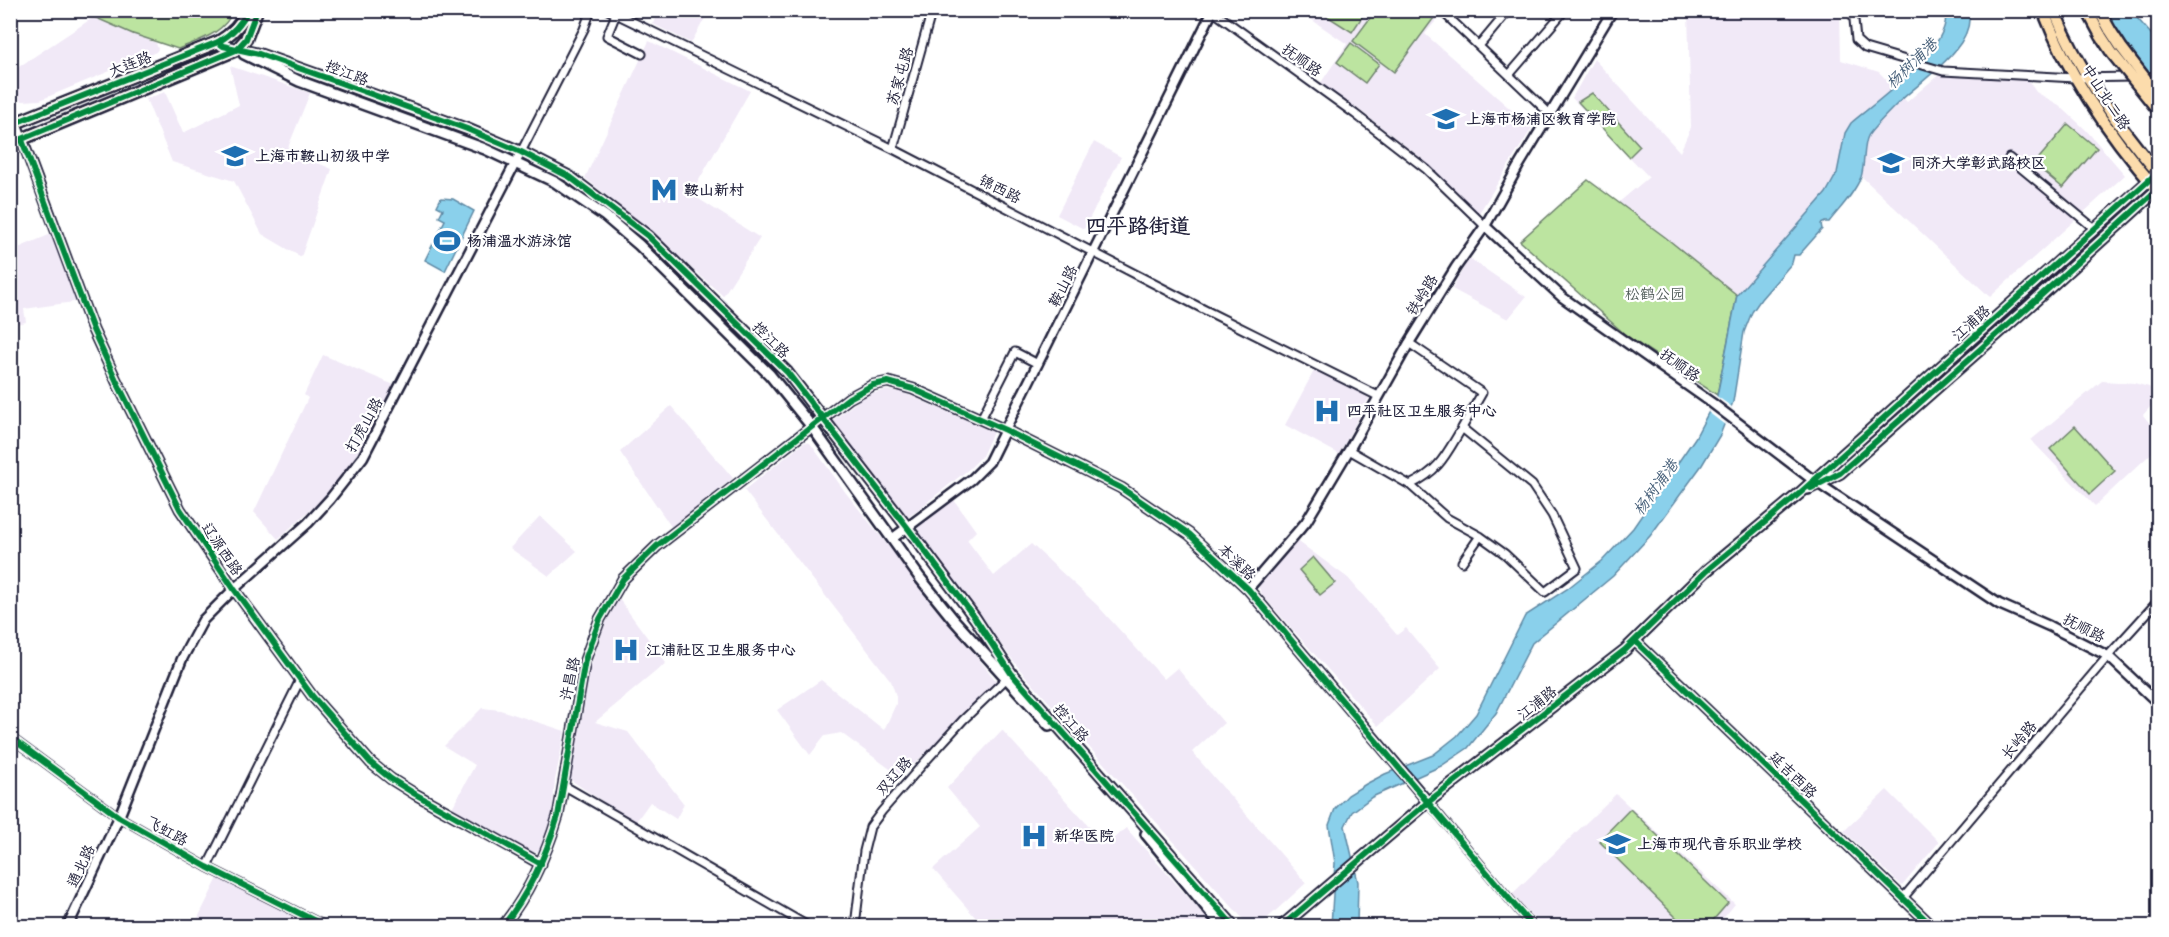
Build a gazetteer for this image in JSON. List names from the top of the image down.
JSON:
{
  "streets": {
    "main road": [
      "大连路",
      "控江路",
      "中山北二路",
      "江浦路"
    ],
    "street": [
      "抚顺路",
      "苏家屯路",
      "锦西路",
      "鞍山路",
      "铁岭路",
      "打虎山路",
      "辽源西路",
      "本溪路",
      "许昌路",
      "长岭路",
      "延吉西路",
      "双辽路",
      "飞虹路",
      "通北路"
    ]
  },
  "crossings": [
    ["抚顺路", "鞍山路"],
    ["抚顺路", "铁岭路"],
    ["抚顺路", "江浦路"],
    ["抚顺路", "长岭路"],
    ["大连路", "控江路"],
    ["大连路", "辽源西路"],
    ["控江路", "鞍山路"],
    ["控江路", "打虎山路"],
    ["控江路", "本溪路"],
    ["控江路", "许昌路"],
    ["控江路", "双辽路"],
    ["苏家屯路", "锦西路"],
    ["中山北二路", "江浦路"],
    ["锦西路", "鞍山路"],
    ["锦西路", "铁岭路"],
    ["鞍山路", "本溪路"],
    ["铁岭路", "本溪路"],
    ["江浦路", "本溪路"],
    ["江浦路", "延吉西路"],
    ["打虎山路", "辽源西路"],
    ["打虎山路", "飞虹路"],
    ["打虎山路", "通北路"],
    ["辽源西路", "许昌路"],
    ["本溪路", "许昌路"],
    ["长岭路", "延吉西路"],
    ["飞虹路", "通北路"]
  ],
  "districts": ["四平路街道"],
  "water": ["杨树浦港"],
  "parks": ["松鹤公园"],
  "places": {
    "school or university": [
      "上海市杨浦区教育学院",
      "上海市鞍山初级中学",
      "同济大学彰武路校区",
      "上海市现代音乐职业学校"
    ],
    "metro station": ["鞍山新村"],
    "sports": ["杨浦温水游泳馆"],
    "hospital": ["四平社区卫生服务中心", "江浦社区卫生服务中心", "新华医院"]
  }
}
